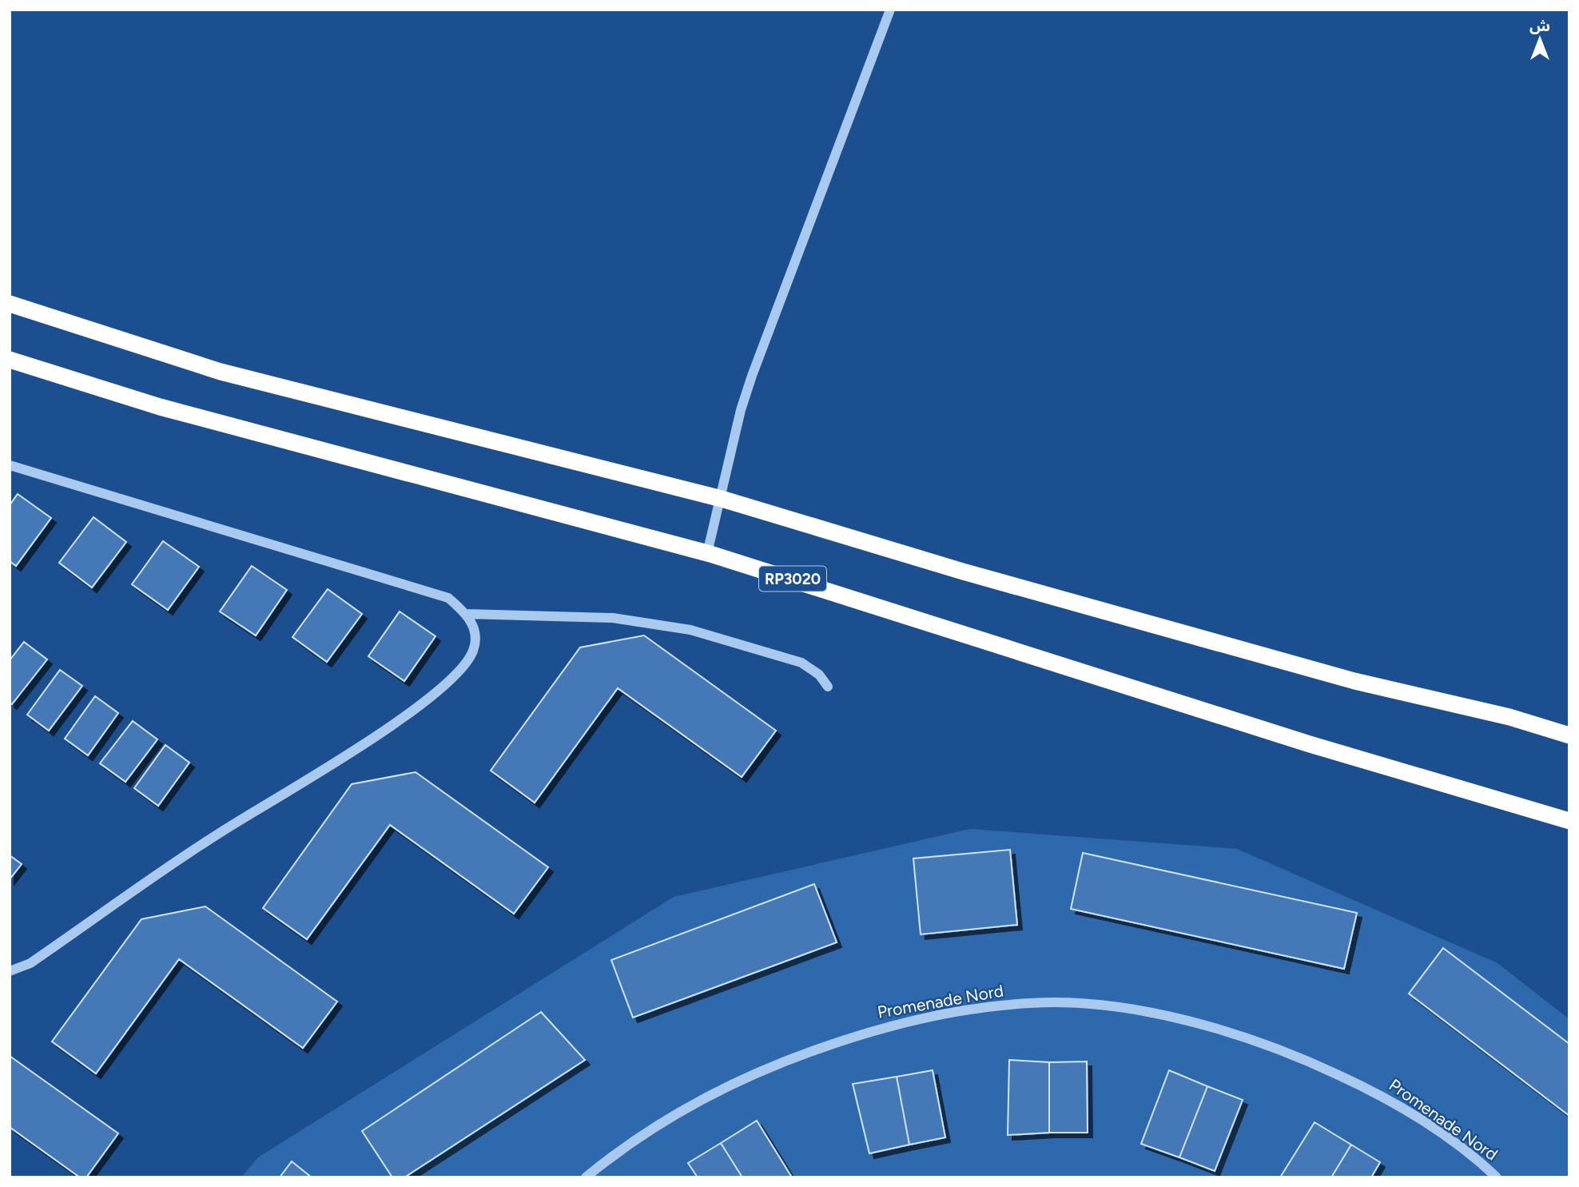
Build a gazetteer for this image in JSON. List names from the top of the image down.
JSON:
{
  "streets": {
    "highway": ["RP3020"],
    "street": ["Promenade Nord"]
  },
  "north": "top"
}
